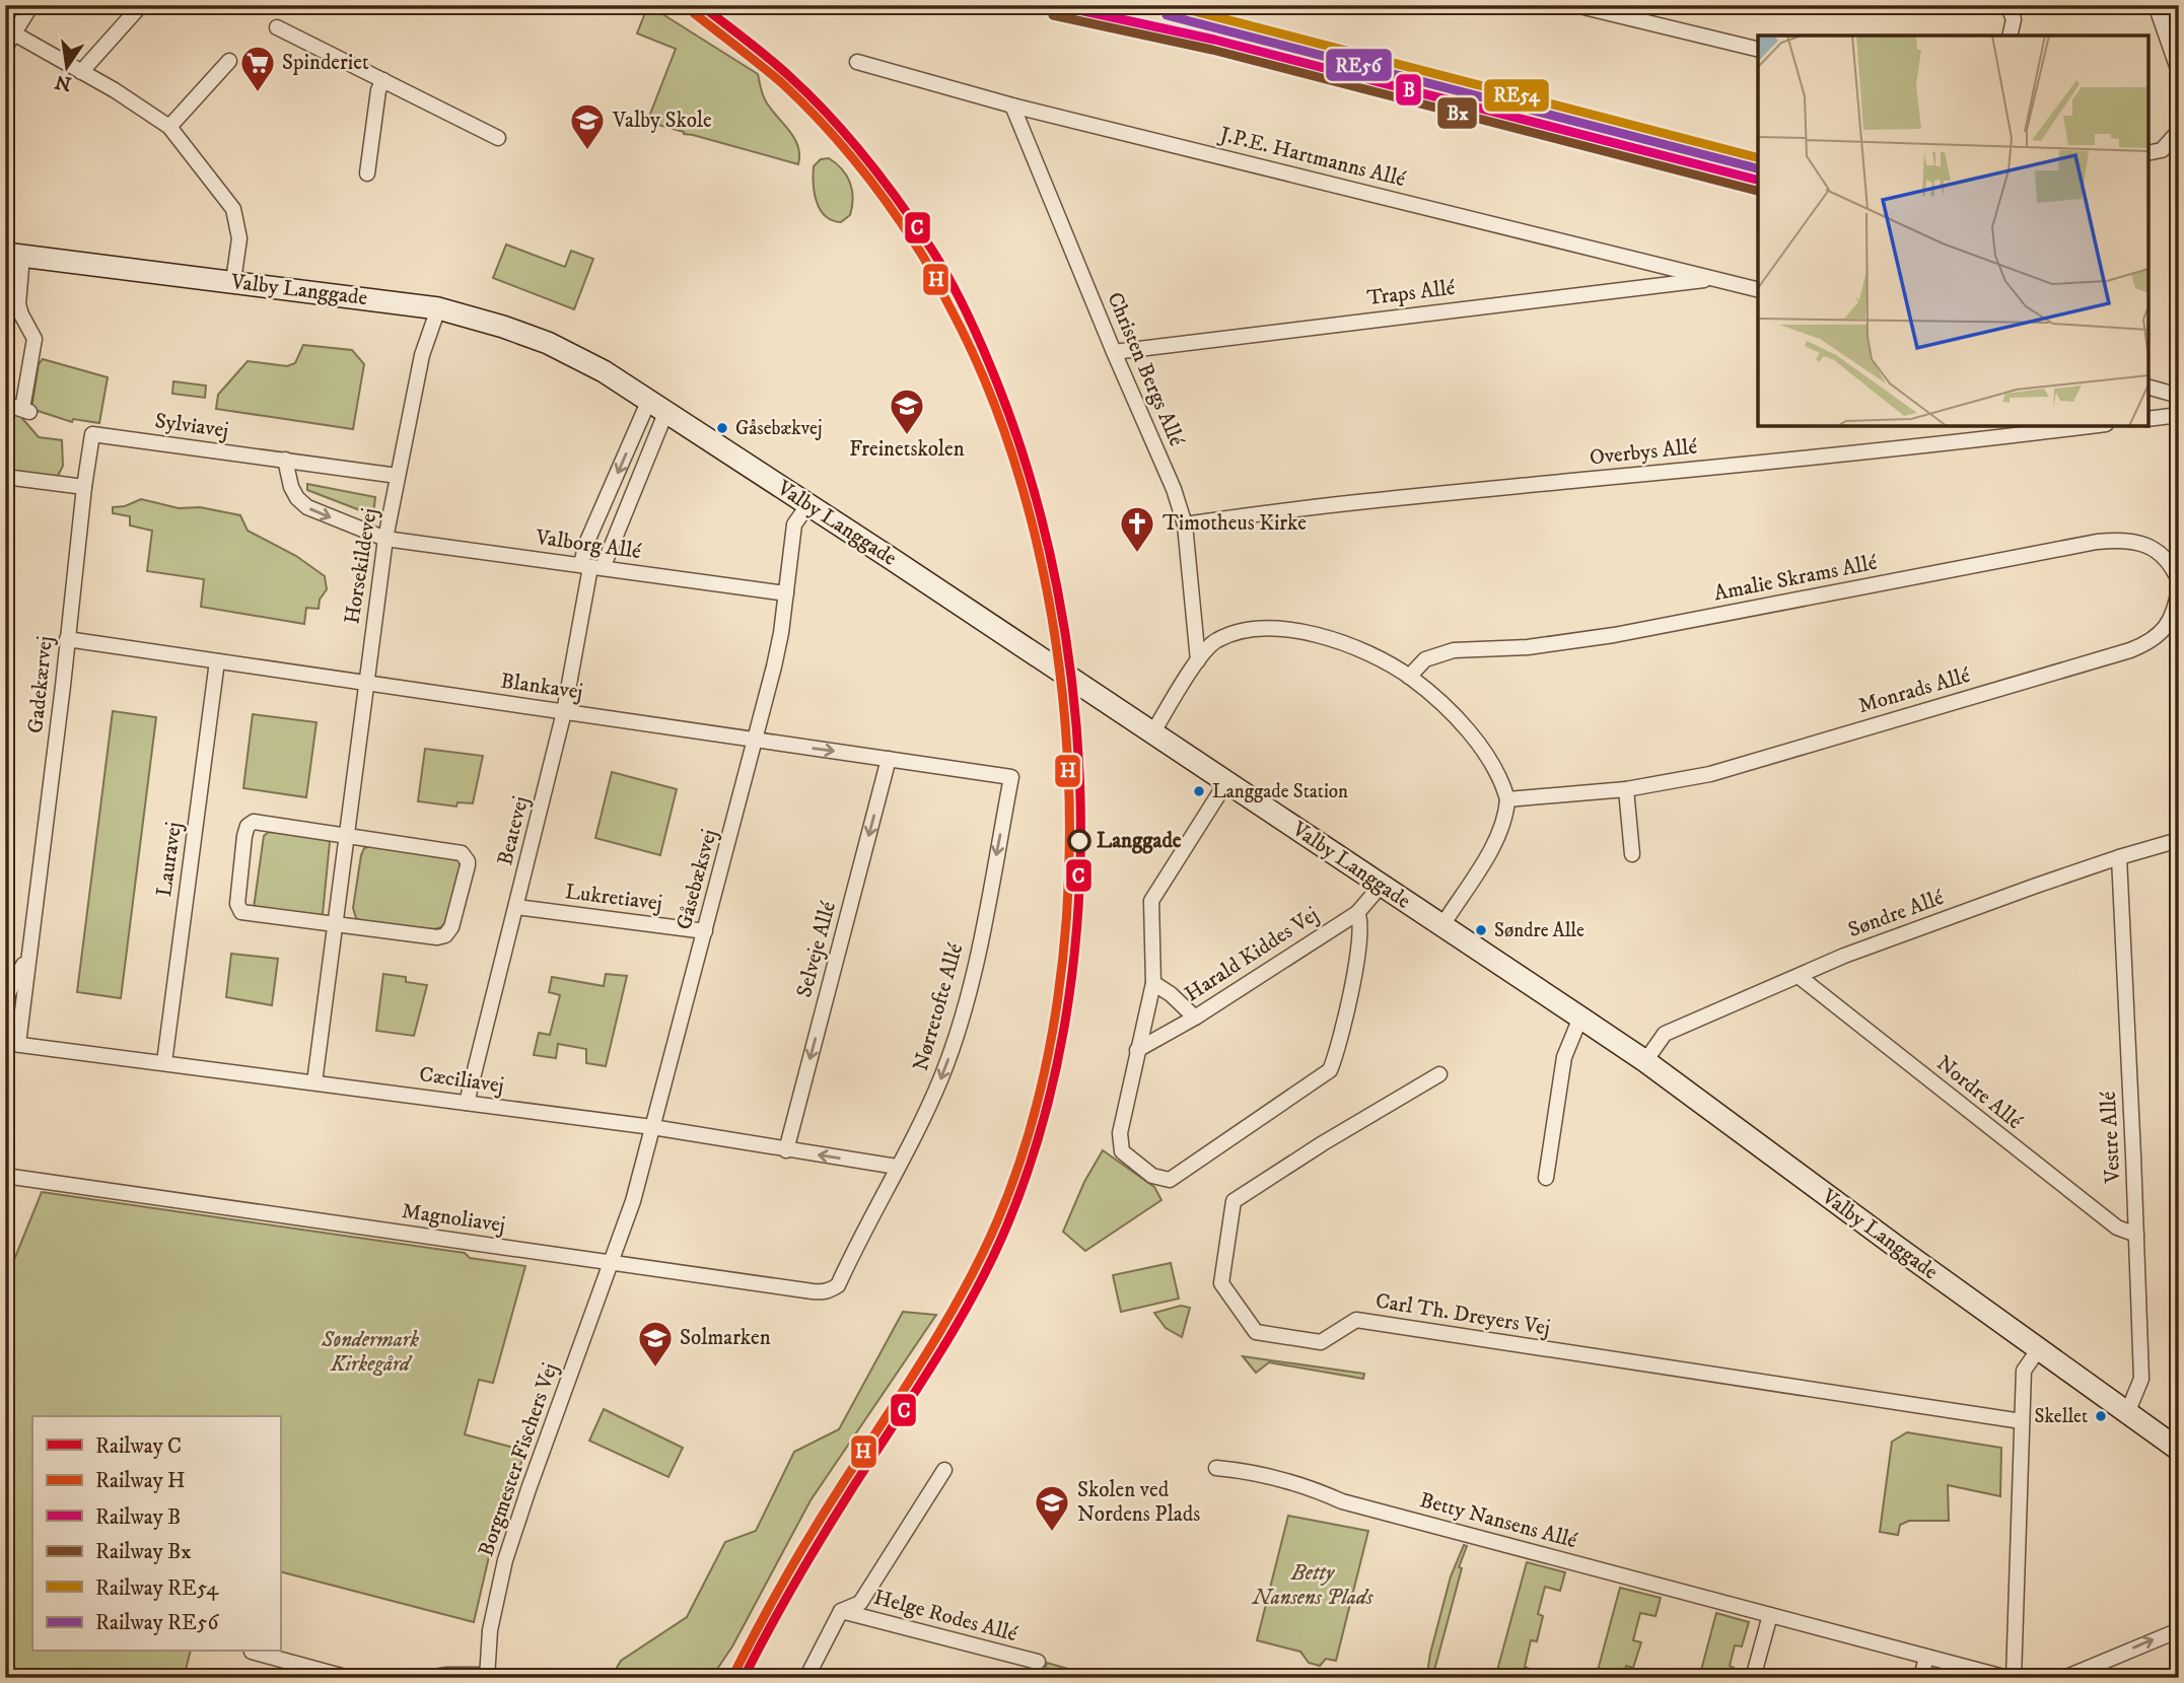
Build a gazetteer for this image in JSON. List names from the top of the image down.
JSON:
{
  "streets": {
    "street": [
      "J.P.E. Hartmanns Allé",
      "Valby Langgade",
      "Traps Allé",
      "Christen Bergs Allé",
      "Sylviavej",
      "Overbys Allé",
      "Valborg Allé",
      "Horsekildevej",
      "Amalie Skrams Allé",
      "Gadekærvej",
      "Blankavej",
      "Monrads Allé",
      "Beatevej",
      "Lauravej",
      "Gåsebæksvej",
      "Lukretiavej",
      "Søndre Allé",
      "Selveje Allé",
      "Harald Kiddes Vej",
      "Nørretofte Allé",
      "Cæciliavej",
      "Nordre Allé",
      "Vestre Allé",
      "Magnoliavej",
      "Carl Th. Dreyers Vej",
      "Borgmester Fischers Vej",
      "Betty Nansens Allé",
      "Helge Rodes Allé"
    ]
  },
  "crossings": [
    ["J.P.E. Hartmanns Allé", "Traps Allé"],
    ["J.P.E. Hartmanns Allé", "Christen Bergs Allé"],
    ["Valby Langgade", "Horsekildevej"],
    ["Valby Langgade", "Beatevej"],
    ["Valby Langgade", "Gåsebæksvej"],
    ["Valby Langgade", "Søndre Allé"],
    ["Valby Langgade", "Harald Kiddes Vej"],
    ["Valby Langgade", "Vestre Allé"],
    ["Traps Allé", "Christen Bergs Allé"],
    ["Christen Bergs Allé", "Overbys Allé"],
    ["Sylviavej", "Horsekildevej"],
    ["Sylviavej", "Gadekærvej"],
    ["Valborg Allé", "Horsekildevej"],
    ["Valborg Allé", "Beatevej"],
    ["Valborg Allé", "Gåsebæksvej"],
    ["Horsekildevej", "Blankavej"],
    ["Horsekildevej", "Cæciliavej"],
    ["Gadekærvej", "Blankavej"],
    ["Gadekærvej", "Cæciliavej"],
    ["Blankavej", "Beatevej"],
    ["Blankavej", "Lauravej"],
    ["Blankavej", "Gåsebæksvej"],
    ["Blankavej", "Selveje Allé"],
    ["Blankavej", "Nørretofte Allé"],
    ["Beatevej", "Lukretiavej"],
    ["Beatevej", "Cæciliavej"],
    ["Lauravej", "Cæciliavej"],
    ["Gåsebæksvej", "Lukretiavej"],
    ["Gåsebæksvej", "Cæciliavej"],
    ["Gåsebæksvej", "Magnoliavej"],
    ["Gåsebæksvej", "Borgmester Fischers Vej"],
    ["Søndre Allé", "Nordre Allé"],
    ["Søndre Allé", "Vestre Allé"],
    ["Selveje Allé", "Cæciliavej"],
    ["Nørretofte Allé", "Cæciliavej"],
    ["Nørretofte Allé", "Magnoliavej"],
    ["Nordre Allé", "Vestre Allé"],
    ["Magnoliavej", "Borgmester Fischers Vej"]
  ],
  "one_way": ["Selveje Allé", "Nørretofte Allé"],
  "parks": ["Søndermark Kirkegård", "Betty Nansens Plads"],
  "places": {
    "supermarket": ["Spinderiet"],
    "school or university": [
      "Valby Skole",
      "Freinetskolen",
      "Solmarken",
      "Skolen ved Nordens Plads"
    ],
    "other": [
      "Gåsebækvej",
      "Langgade Station",
      "Langgade",
      "Søndre Alle",
      "Skellet"
    ],
    "church": ["Timotheus Kirke"]
  },
  "lines": [
    "rail line C",
    "rail line B",
    "rail line RE54",
    "rail line H",
    "rail line Bx",
    "rail line RE56"
  ],
  "legend": [
    "Railway C",
    "Railway H",
    "Railway B",
    "Railway Bx",
    "Railway RE54",
    "Railway RE56"
  ],
  "north": "bottom"
}
